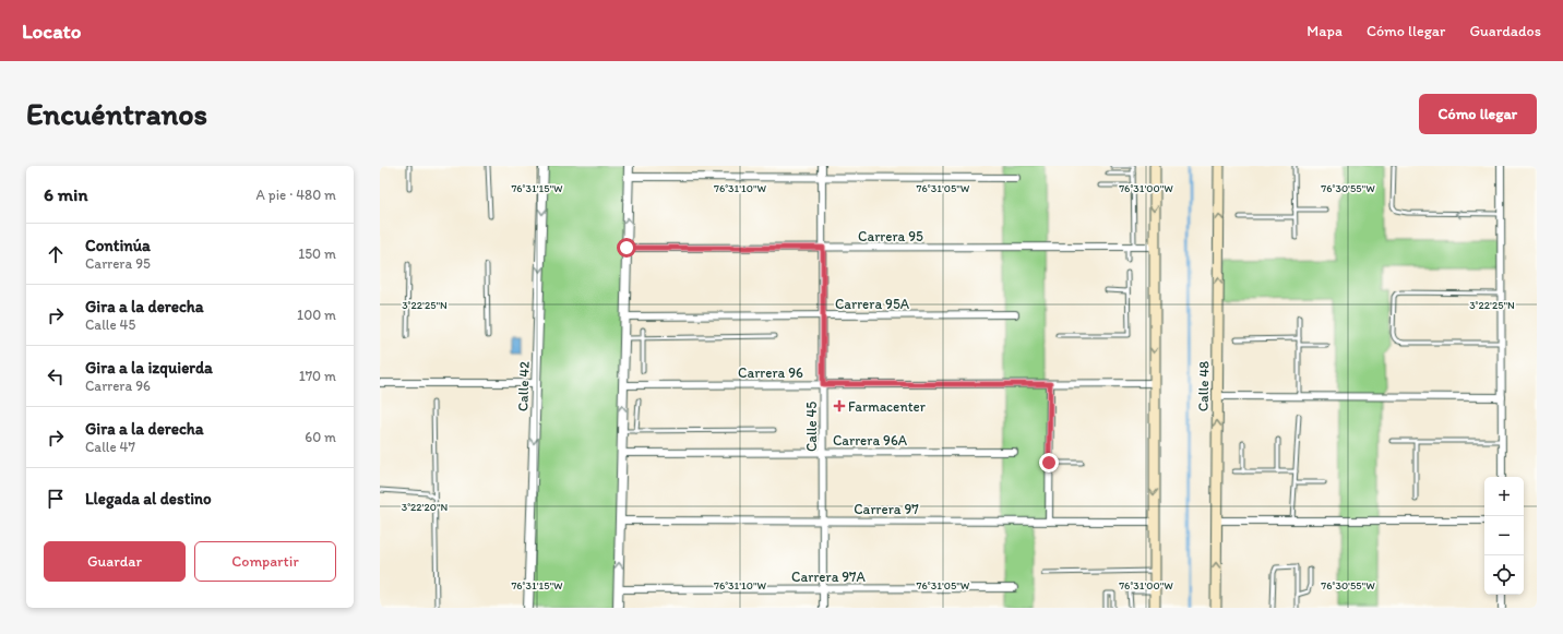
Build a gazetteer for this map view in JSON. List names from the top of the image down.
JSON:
{
  "streets": {
    "main road": ["Calle 48"],
    "street": [
      "Carrera 95",
      "Carrera 95A",
      "Carrera 96",
      "Calle 42",
      "Calle 45",
      "Carrera 96A",
      "Carrera 97",
      "Carrera 97A"
    ]
  },
  "crossings": [
    ["Carrera 95", "Calle 45"],
    ["Carrera 95A", "Calle 45"],
    ["Carrera 96", "Calle 45"],
    ["Calle 45", "Carrera 96A"],
    ["Calle 45", "Carrera 97"],
    ["Calle 45", "Carrera 97A"]
  ],
  "one_way": ["Calle 42"],
  "places": {
    "health": ["Farmacenter"]
  },
  "page": {
    "header": "Locato",
    "nav": ["Mapa", "Cómo llegar", "Guardados"],
    "buttons": [
      "Cómo llegar",
      ["Guardar", "Compartir"]
    ],
    "title": "Encuéntranos",
    "heading": ["6 min", "A pie · 480 m"],
    "list": [
      ["Continúa", "Carrera 95", "150 m"],
      ["Gira a la derecha", "Calle 45", "100 m"],
      ["Gira a la izquierda", "Carrera 96", "170 m"],
      ["Gira a la derecha", "Calle 47", "60 m"],
      "Llegada al destino"
    ],
    "map_buttons": ["+", "−"]
  },
  "coordinates": [
    "76°31'15\"W",
    "76°31'10\"W",
    "76°31'05\"W",
    "76°31'00\"W",
    "76°30'55\"W",
    "3°22'25\"N",
    "3°22'20\"N"
  ]
}
